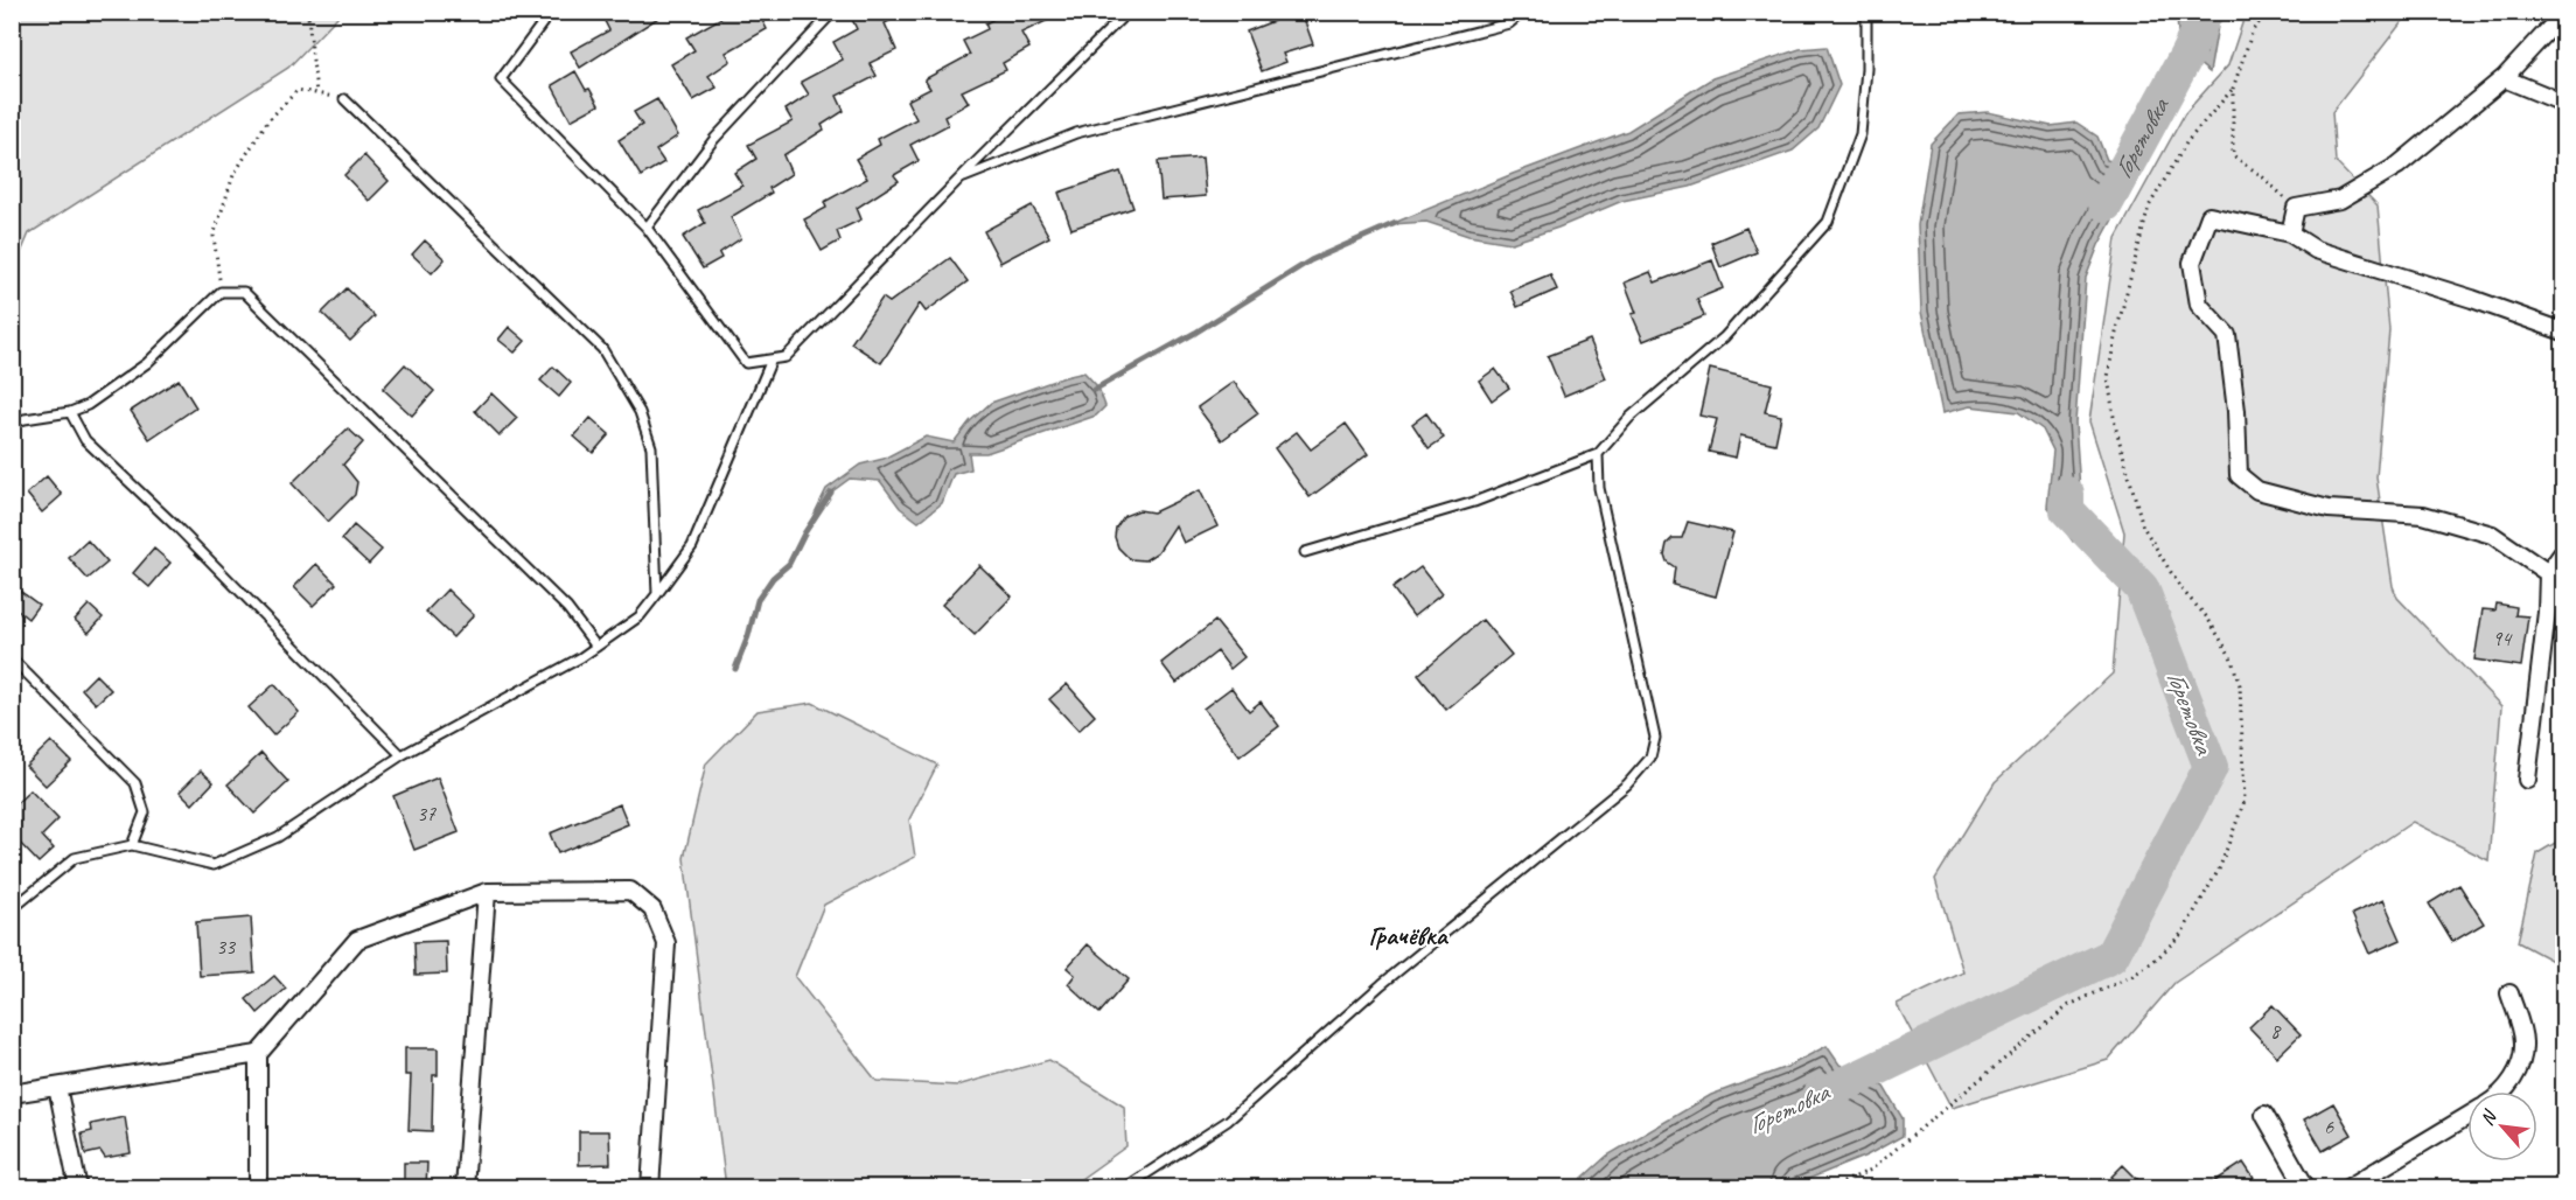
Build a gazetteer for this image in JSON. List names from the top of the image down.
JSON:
{
  "districts": ["Грачёвка"],
  "water": ["Горетовка"],
  "house_numbers": [
    "94",
    "37",
    "33",
    "8",
    "6"
  ],
  "north": "top left"
}
